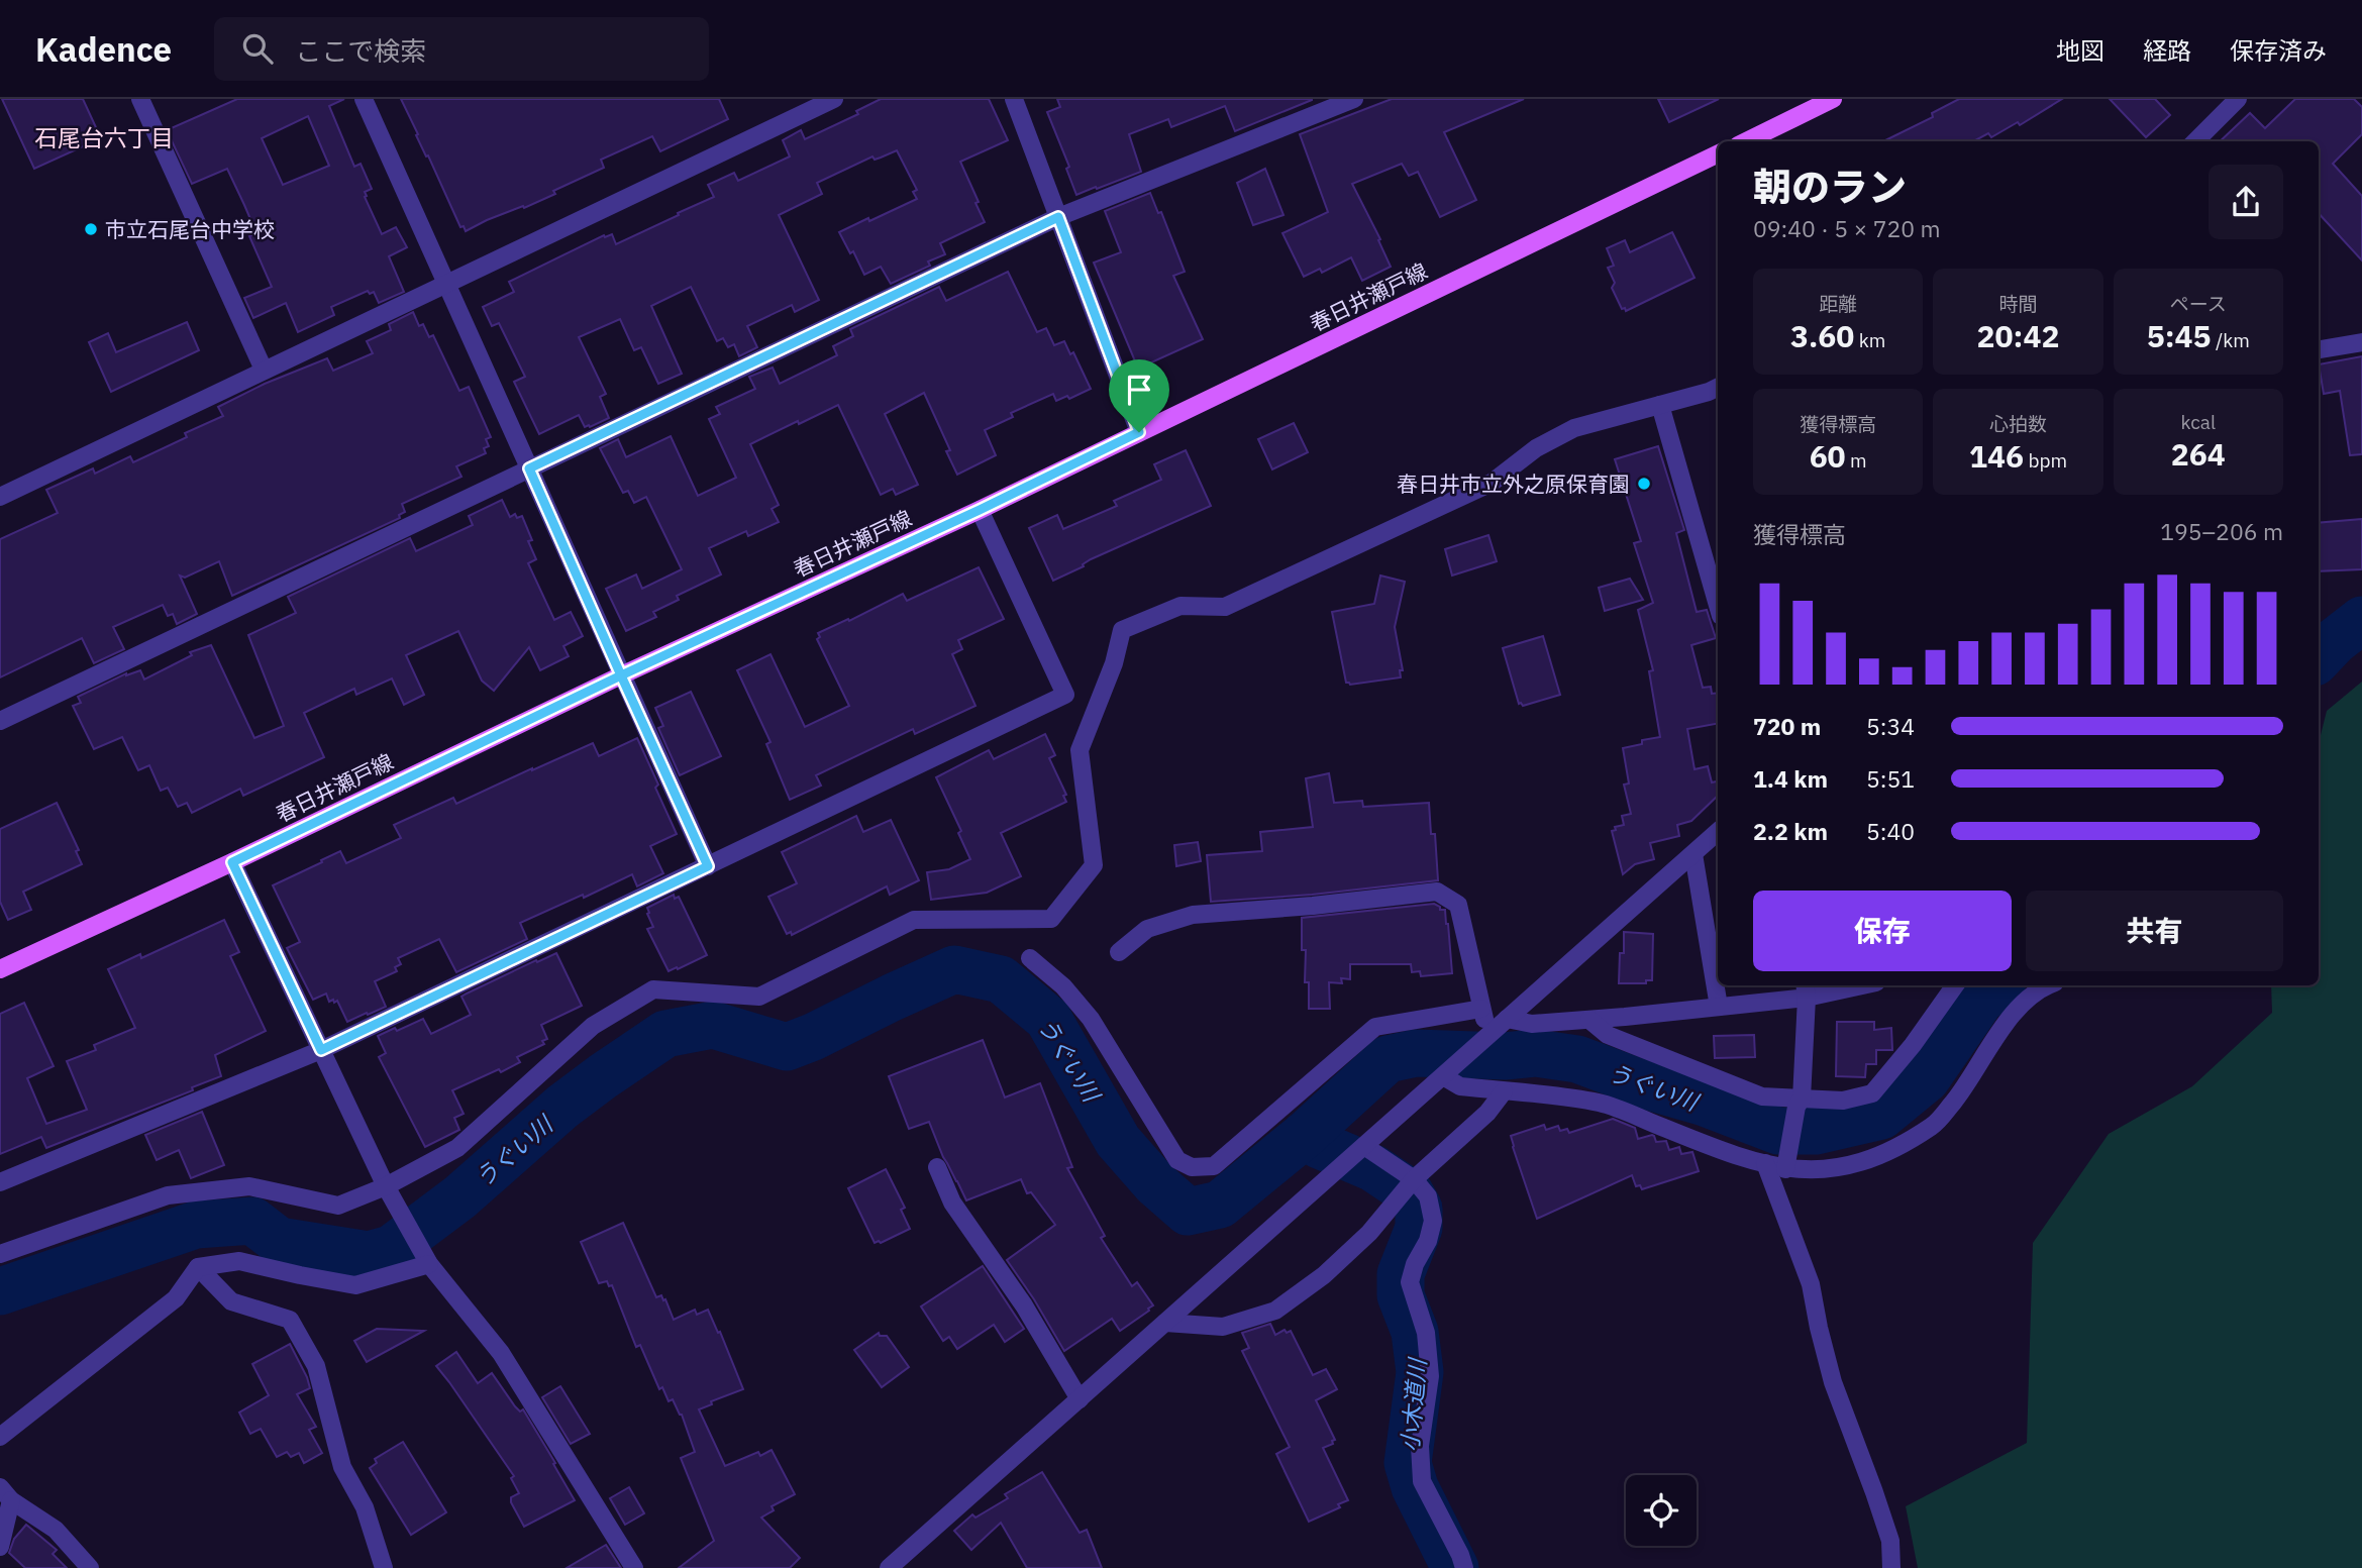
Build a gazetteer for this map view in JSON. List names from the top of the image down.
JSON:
{
  "streets": {
    "main road": ["春日井瀬戸線"]
  },
  "districts": ["石尾台六丁目"],
  "water": ["うぐい川", "小木道川"],
  "places": ["市立石尾台中学校", "春日井市立外之原保育園"],
  "page": {
    "header": "Kadence",
    "search": "ここで検索",
    "nav": ["地図", "経路", "保存済み"],
    "heading": ["朝のラン", "09:40 · 5 × 720 m"],
    "stats": [
      ["距離", "3.60 km"],
      ["時間", "20:42"],
      ["ペース", "5:45 /km"],
      ["獲得標高", "60 m"],
      ["心拍数", "146 bpm"],
      ["kcal", "264"]
    ],
    "chart": ["獲得標高", "195–206 m"],
    "list": [
      {
        "name": "720 m",
        "note": "5:34"
      },
      {
        "name": "1.4 km",
        "note": "5:51"
      },
      {
        "name": "2.2 km",
        "note": "5:40"
      }
    ],
    "buttons": ["保存", "共有"]
  }
}
